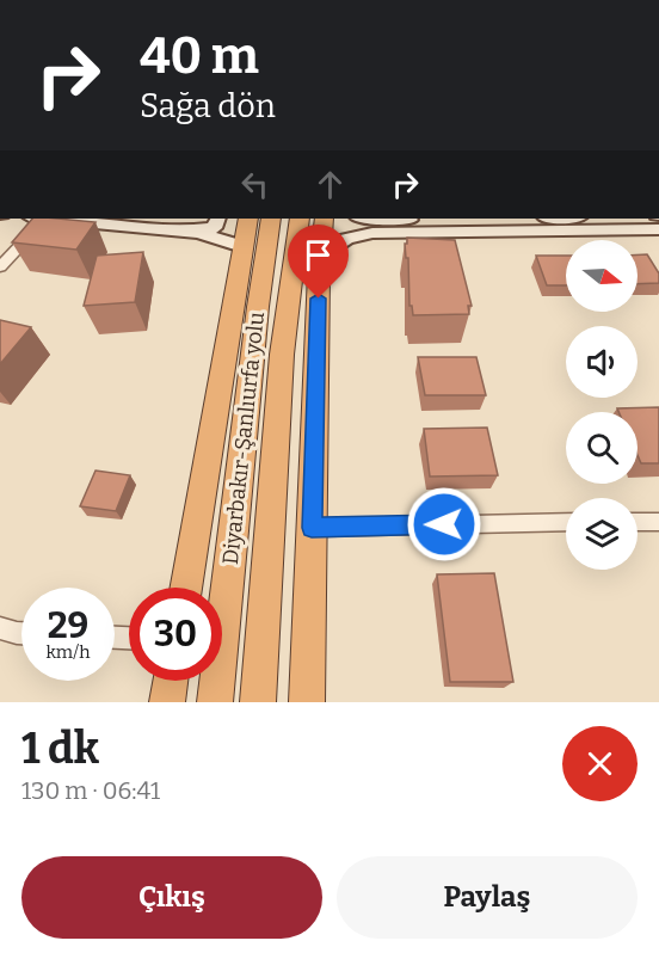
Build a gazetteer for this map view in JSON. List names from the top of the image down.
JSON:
{
  "streets": {
    "highway": ["Diyarbakır-Şanlıurfa yolu"]
  },
  "north": "right",
  "page": {
    "turn": ["40 m", "Sağa dön"],
    "speed": "29 km/h",
    "limit": "30",
    "heading": ["1 dk", "130 m · 06:41"],
    "buttons": ["Çıkış", "Paylaş"]
  }
}
